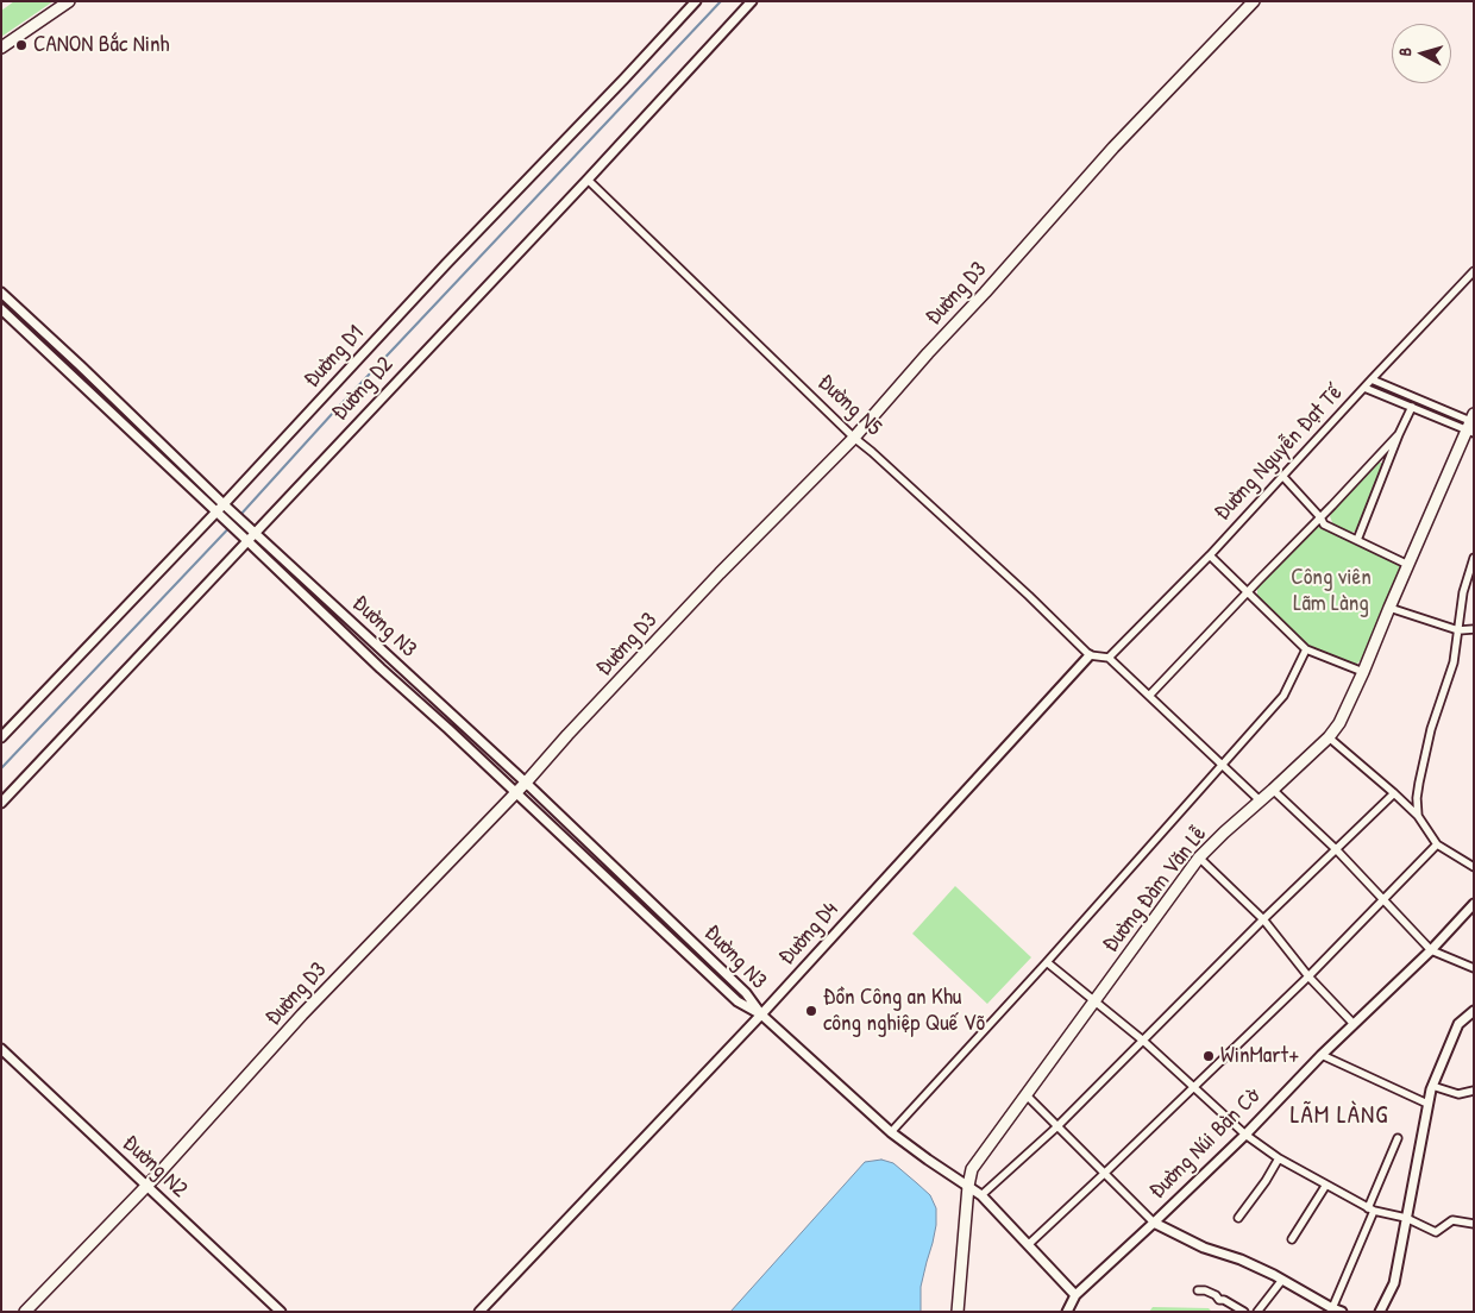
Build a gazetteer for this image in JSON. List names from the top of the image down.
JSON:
{
  "streets": {
    "main road": ["Đường D3", "Đường Đàm Văn Lễ"],
    "street": [
      "Đường D1",
      "Đường D2",
      "Đường N5",
      "Đường Nguyễn Đạt Tế",
      "Đường N3",
      "Đường D4",
      "Đường Núi Bàn Cờ",
      "Đường N2"
    ]
  },
  "crossings": [
    ["Đường D3", "Đường N5"],
    ["Đường D3", "Đường N3"],
    ["Đường D3", "Đường N2"],
    ["Đường D1", "Đường N3"],
    ["Đường D2", "Đường N5"],
    ["Đường D2", "Đường N3"],
    ["Đường N5", "Đường D4"],
    ["Đường N3", "Đường D4"]
  ],
  "districts": ["LÃM LÀNG"],
  "parks": ["Công viên Lãm Làng"],
  "places": ["CANON Bắc Ninh", "Đồn Công an Khu công nghiệp Quế Võ", "WinMart+"],
  "north": "left"
}
